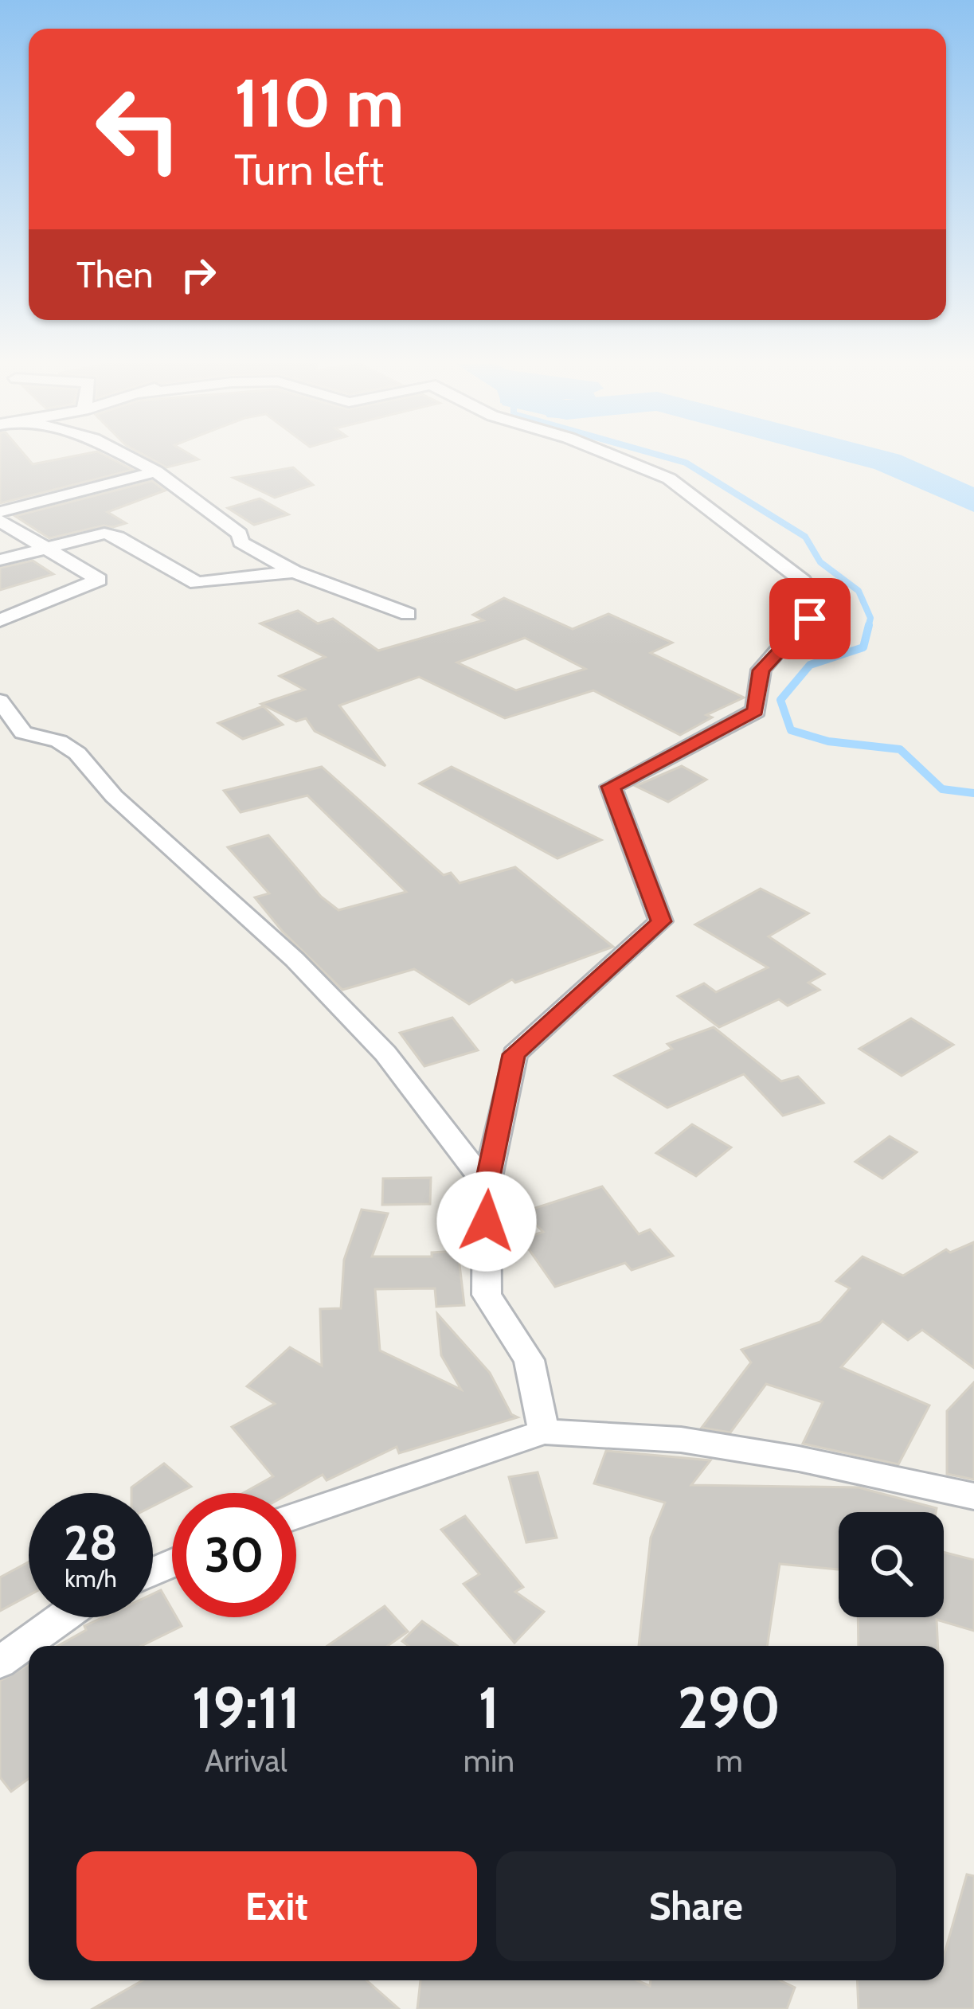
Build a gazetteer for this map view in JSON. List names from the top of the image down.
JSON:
{
  "page": {
    "turn": ["110 m", "Turn left"],
    "then": "Then",
    "speed": "28 km/h",
    "limit": "30",
    "eta": [
      "19:11",
      "Arrival",
      "1",
      "min",
      "290",
      "m"
    ],
    "buttons": ["Exit", "Share"]
  }
}
